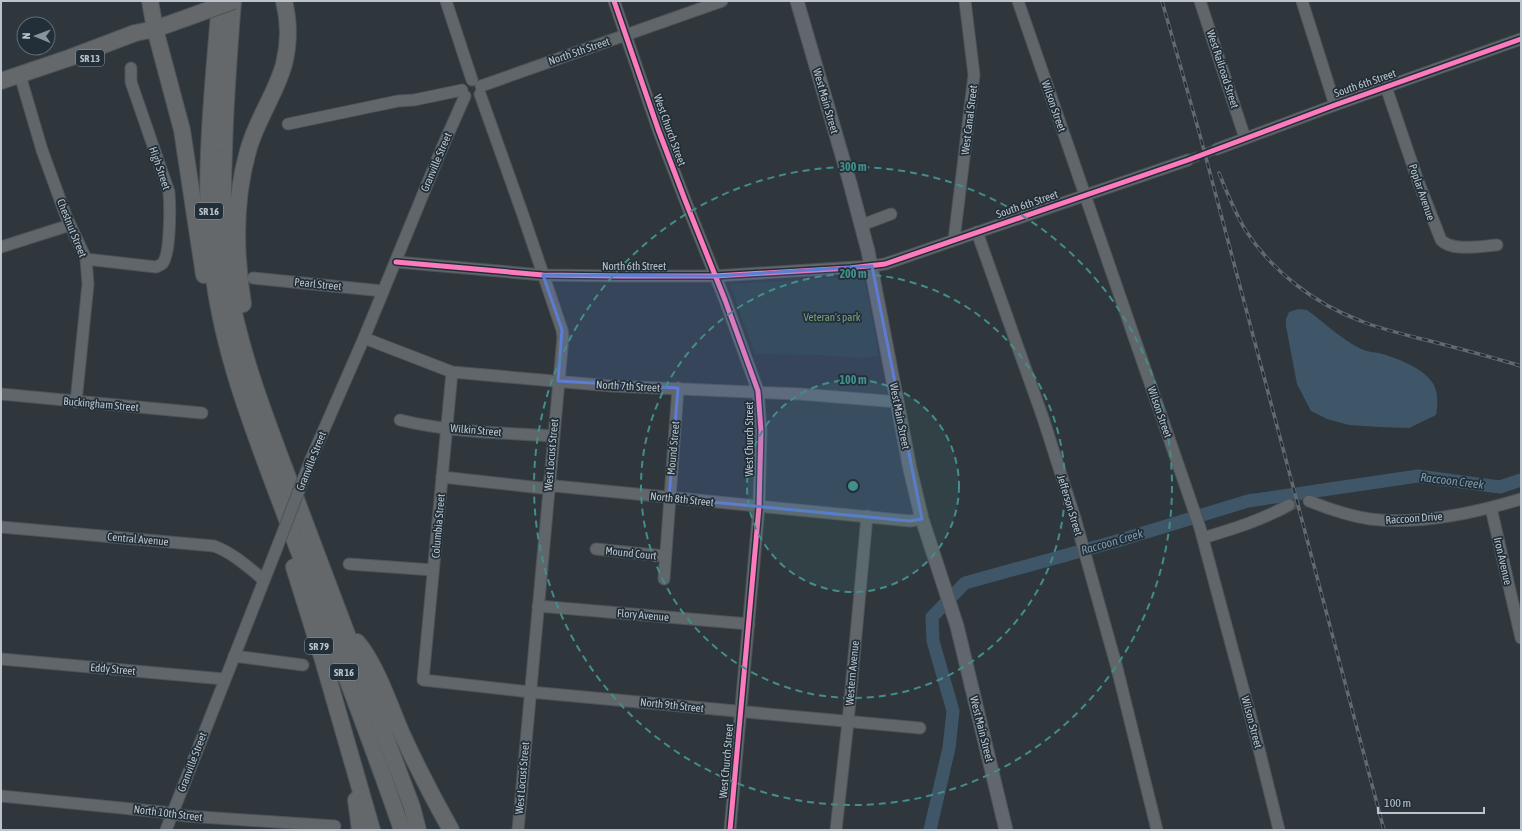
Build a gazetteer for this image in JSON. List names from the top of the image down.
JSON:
{
  "streets": {
    "highway": ["SR 13", "SR 16", "SR 79"],
    "main road": ["West Main Street"],
    "street": [
      "North 5th Street",
      "West Railroad Street",
      "South 6th Street",
      "Wilson Street",
      "West Canal Street",
      "West Church Street",
      "Granville Street",
      "High Street",
      "Poplar Avenue",
      "Chestnut Street",
      "North 6th Street",
      "Pearl Street",
      "North 7th Street",
      "Buckingham Street",
      "Wilkin Street",
      "Mound Street",
      "West Locust Street",
      "North 8th Street",
      "Jefferson Street",
      "Raccoon Drive",
      "Columbia Street",
      "Central Avenue",
      "Mound Court",
      "Iron Avenue",
      "Flory Avenue",
      "Eddy Street",
      "Western Avenue",
      "North 9th Street",
      "North 10th Street"
    ]
  },
  "crossings": [
    ["North 5th Street", "West Church Street"],
    ["North 5th Street", "Granville Street"],
    ["North 5th Street", "West Locust Street"],
    ["SR 13", "SR 16"],
    ["SR 13", "Chestnut Street"],
    ["West Railroad Street", "South 6th Street"],
    ["South 6th Street", "West Main Street"],
    ["South 6th Street", "Wilson Street"],
    ["South 6th Street", "West Canal Street"],
    ["South 6th Street", "Poplar Avenue"],
    ["South 6th Street", "North 6th Street"],
    ["South 6th Street", "Jefferson Street"],
    ["West Main Street", "North 6th Street"],
    ["West Main Street", "North 7th Street"],
    ["West Main Street", "North 8th Street"],
    ["West Church Street", "North 6th Street"],
    ["West Church Street", "North 7th Street"],
    ["West Church Street", "North 8th Street"],
    ["West Church Street", "Flory Avenue"],
    ["West Church Street", "North 9th Street"],
    ["Granville Street", "North 6th Street"],
    ["Granville Street", "Pearl Street"],
    ["Granville Street", "North 7th Street"],
    ["Granville Street", "West Locust Street"],
    ["Granville Street", "Central Avenue"],
    ["Granville Street", "Eddy Street"],
    ["Granville Street", "North 10th Street"],
    ["High Street", "Chestnut Street"],
    ["SR 16", "SR 79"],
    ["Chestnut Street", "Buckingham Street"],
    ["North 6th Street", "West Locust Street"],
    ["North 7th Street", "Mound Street"],
    ["North 7th Street", "West Locust Street"],
    ["North 7th Street", "Columbia Street"],
    ["Wilkin Street", "West Locust Street"],
    ["Wilkin Street", "Columbia Street"],
    ["Mound Street", "North 8th Street"],
    ["Mound Street", "Mound Court"],
    ["West Locust Street", "North 8th Street"],
    ["West Locust Street", "Flory Avenue"],
    ["West Locust Street", "North 9th Street"],
    ["North 8th Street", "Columbia Street"],
    ["North 8th Street", "Western Avenue"],
    ["Raccoon Drive", "Iron Avenue"],
    ["Columbia Street", "North 9th Street"],
    ["Western Avenue", "North 9th Street"]
  ],
  "water": ["Raccoon Creek"],
  "parks": ["Veteran's park"],
  "scale_bar": "100 m",
  "north": "left",
  "rings": ["300 m", "200 m", "100 m"]
}
